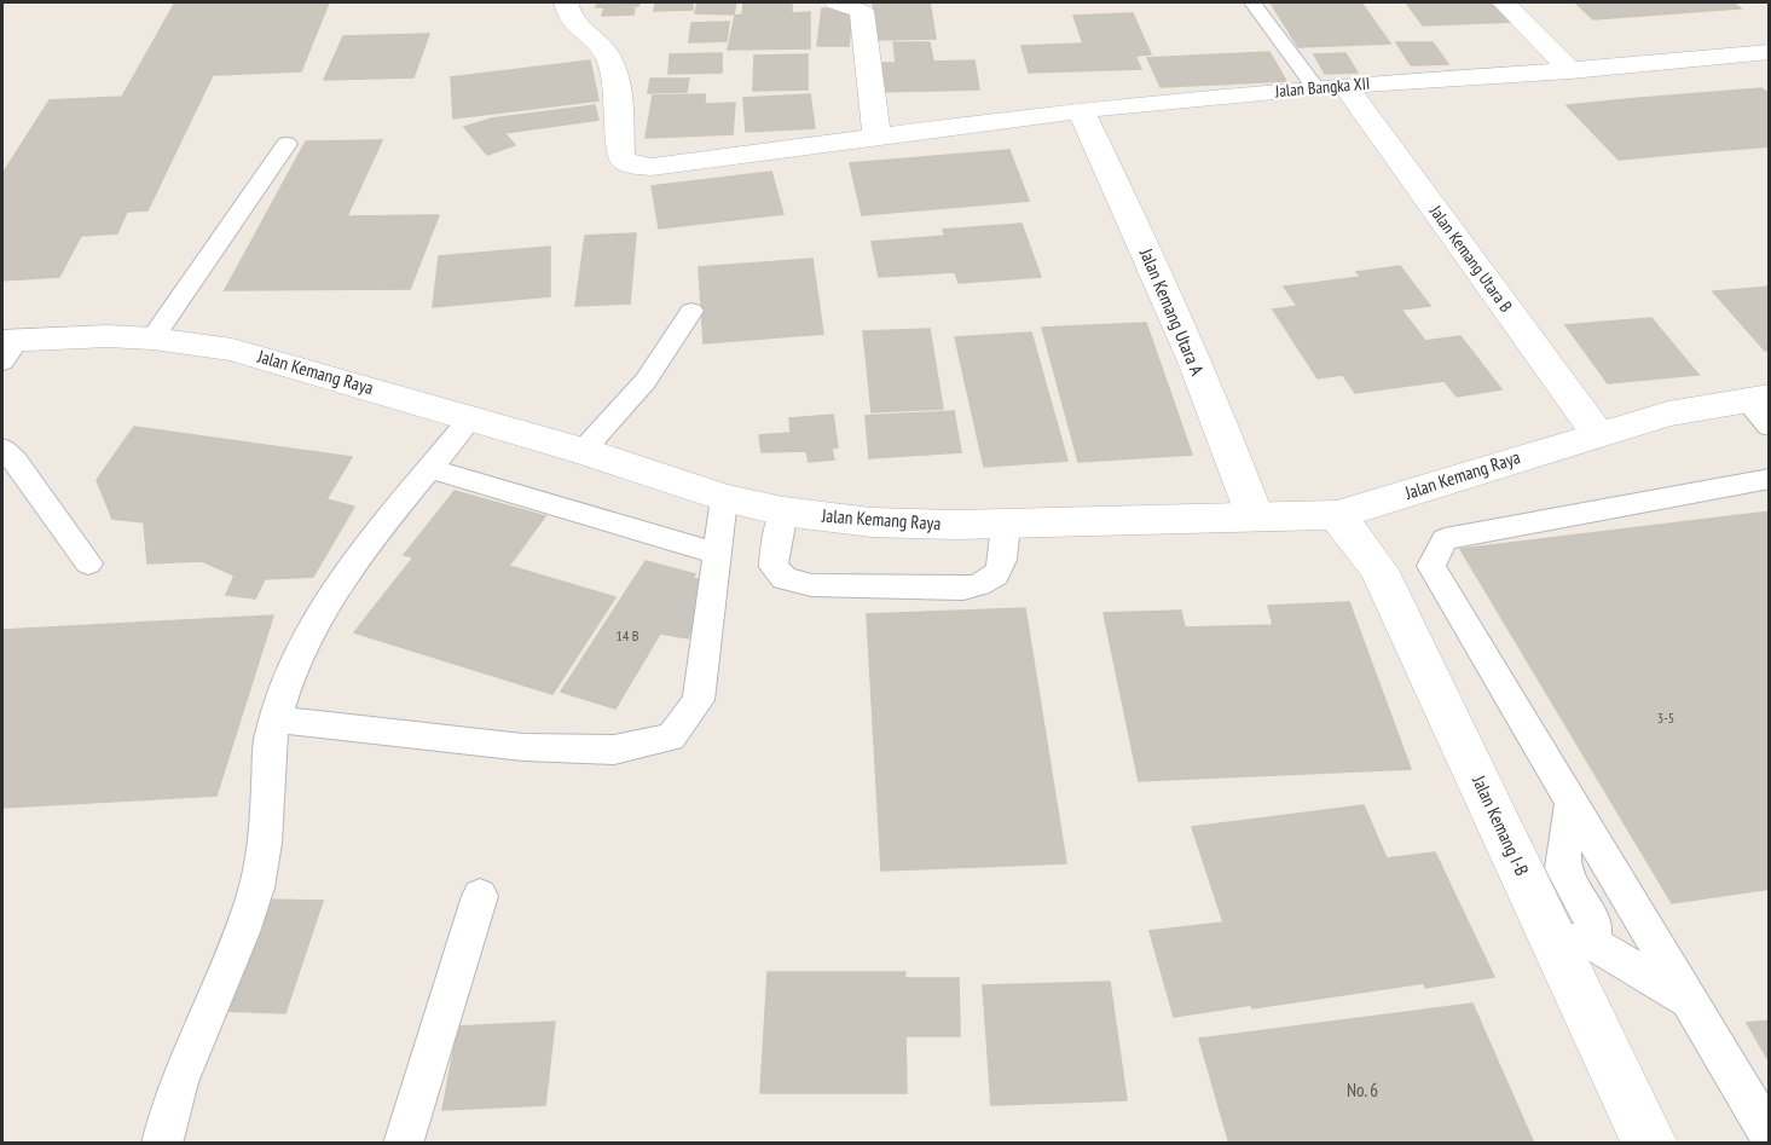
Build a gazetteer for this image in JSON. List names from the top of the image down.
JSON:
{
  "streets": {
    "street": [
      "Jalan Bangka XII",
      "Jalan Kemang Utara B",
      "Jalan Kemang Utara A",
      "Jalan Kemang Raya",
      "Jalan Kemang I-B"
    ]
  },
  "crossings": [
    ["Jalan Bangka XII", "Jalan Kemang Utara B"],
    ["Jalan Bangka XII", "Jalan Kemang Utara A"],
    ["Jalan Kemang Utara B", "Jalan Kemang Raya"],
    ["Jalan Kemang Utara A", "Jalan Kemang Raya"],
    ["Jalan Kemang Raya", "Jalan Kemang I-B"]
  ],
  "house_numbers": ["14 B", "3-5", "No. 6"]
}
